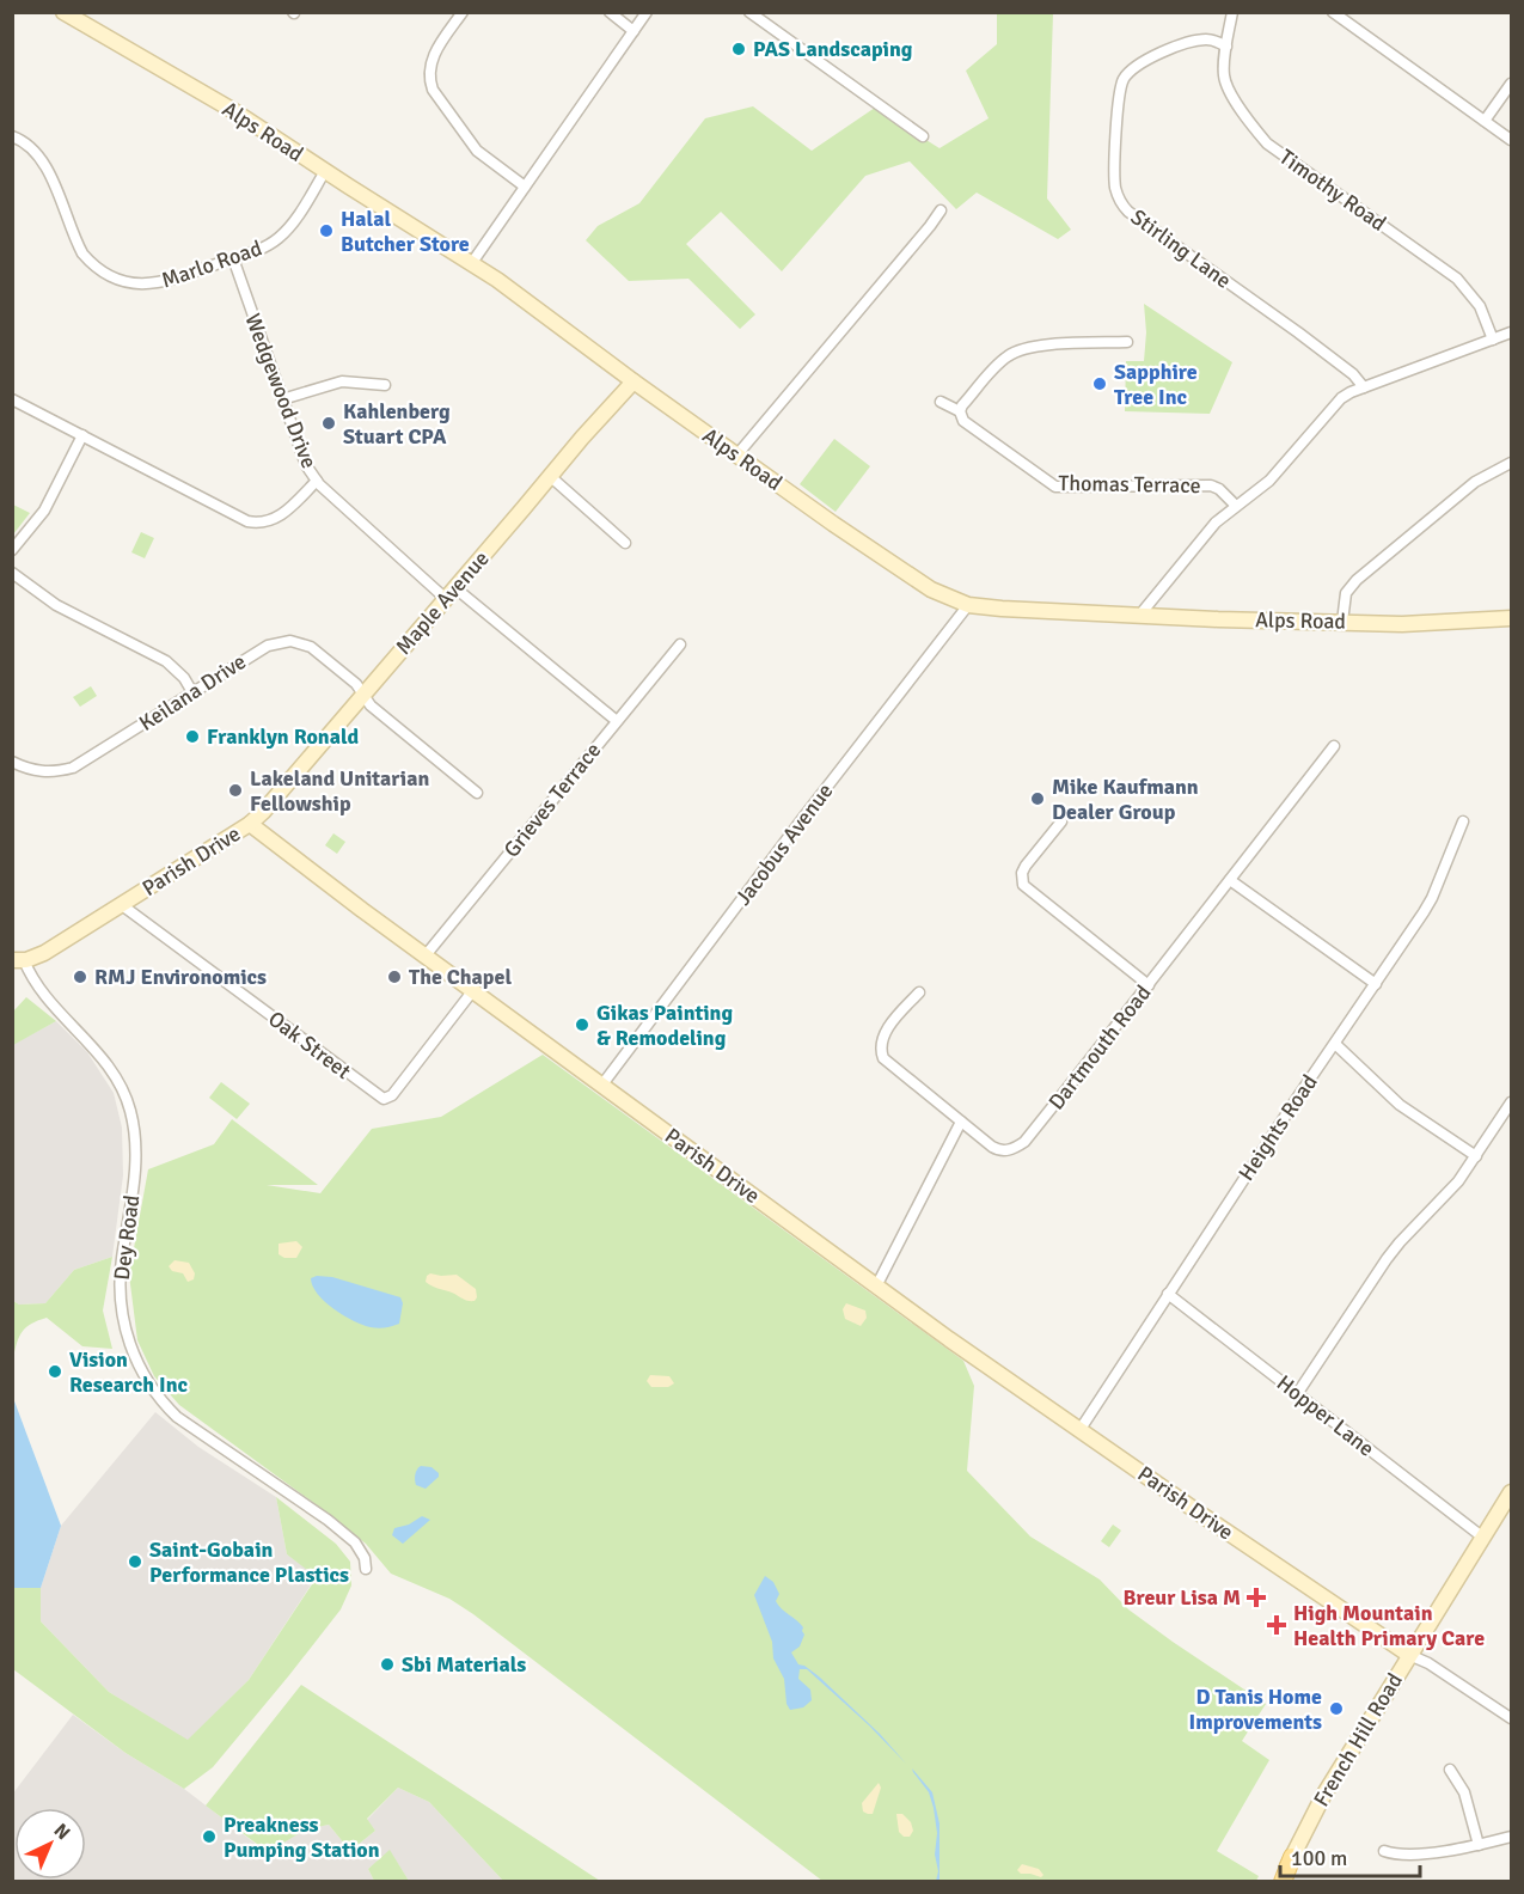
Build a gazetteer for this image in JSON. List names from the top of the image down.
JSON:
{
  "streets": {
    "street": [
      "Alps Road",
      "Timothy Road",
      "Stirling Lane",
      "Marlo Road",
      "Wedgewood Drive",
      "Thomas Terrace",
      "Maple Avenue",
      "Keilana Drive",
      "Grieves Terrace",
      "Jacobus Avenue",
      "Parish Drive",
      "Oak Street",
      "Dartmouth Road",
      "Heights Road",
      "Dey Road",
      "Hopper Lane",
      "French Hill Road"
    ]
  },
  "crossings": [
    ["Alps Road", "Marlo Road"],
    ["Alps Road", "Thomas Terrace"],
    ["Alps Road", "Maple Avenue"],
    ["Alps Road", "Jacobus Avenue"],
    ["Timothy Road", "Stirling Lane"],
    ["Marlo Road", "Wedgewood Drive"],
    ["Wedgewood Drive", "Maple Avenue"],
    ["Wedgewood Drive", "Grieves Terrace"],
    ["Maple Avenue", "Keilana Drive"],
    ["Maple Avenue", "Parish Drive"],
    ["Grieves Terrace", "Parish Drive"],
    ["Jacobus Avenue", "Parish Drive"],
    ["Parish Drive", "Oak Street"],
    ["Parish Drive", "Heights Road"],
    ["Parish Drive", "Dey Road"],
    ["Parish Drive", "French Hill Road"],
    ["Heights Road", "Hopper Lane"],
    ["Hopper Lane", "French Hill Road"]
  ],
  "places": {
    "other": [
      "PAS Landscaping",
      "Halal Butcher Store",
      "Sapphire Tree Inc",
      "Kahlenberg Stuart CPA",
      "Franklyn Ronald",
      "Lakeland Unitarian Fellowship",
      "Mike Kaufmann Dealer Group",
      "RMJ Environomics",
      "The Chapel",
      "Gikas Painting & Remodeling",
      "Vision Research Inc",
      "Saint-Gobain Performance Plastics",
      "Sbi Materials",
      "D Tanis Home Improvements",
      "Preakness Pumping Station"
    ],
    "health": ["Breur Lisa M", "High Mountain Health Primary Care"]
  },
  "scale_bar": "100 m",
  "north": "top right"
}
